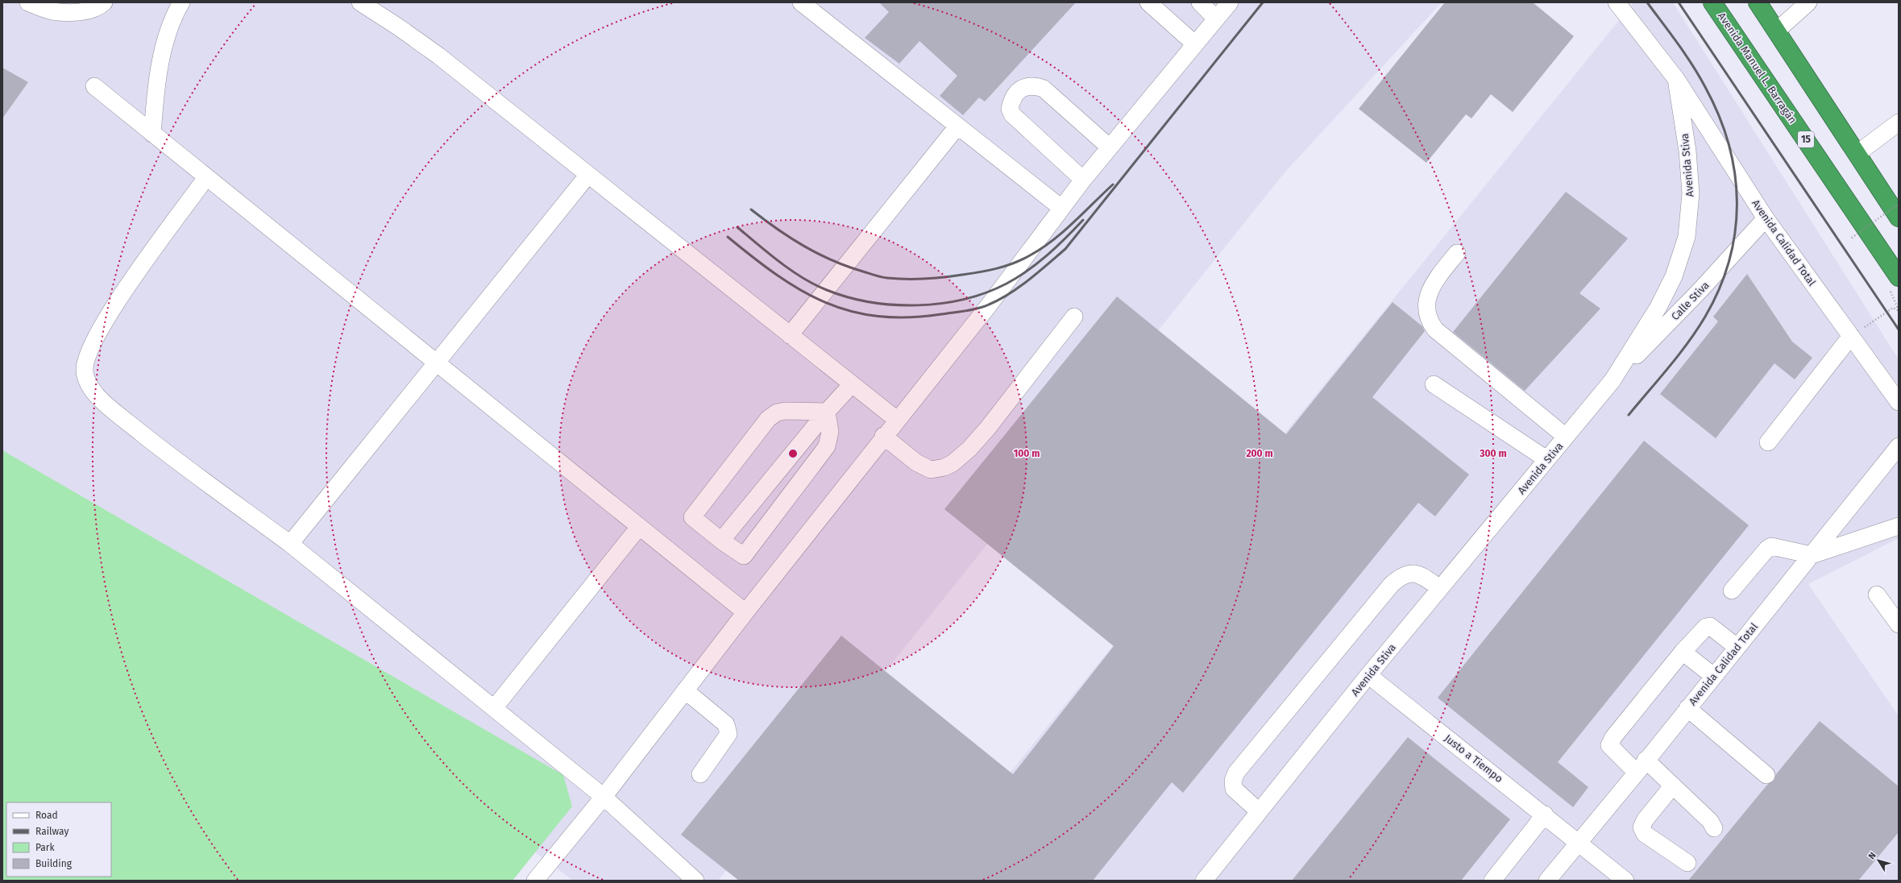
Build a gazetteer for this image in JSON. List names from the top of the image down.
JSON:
{
  "streets": {
    "highway": ["Avenida Manuel L. Barragán", "15"],
    "street": [
      "Avenida Stiva",
      "Avenida Calidad Total",
      "Calle Stiva",
      "Justo a Tiempo"
    ]
  },
  "crossings": [
    ["Avenida Stiva", "Avenida Calidad Total"],
    ["Avenida Stiva", "Calle Stiva"],
    ["Avenida Stiva", "Justo a Tiempo"],
    ["Avenida Calidad Total", "Calle Stiva"],
    ["Avenida Calidad Total", "Justo a Tiempo"]
  ],
  "legend": [
    "Road",
    "Railway",
    "Park",
    "Building"
  ],
  "north": "top left",
  "rings": ["100 m", "200 m", "300 m"]
}
